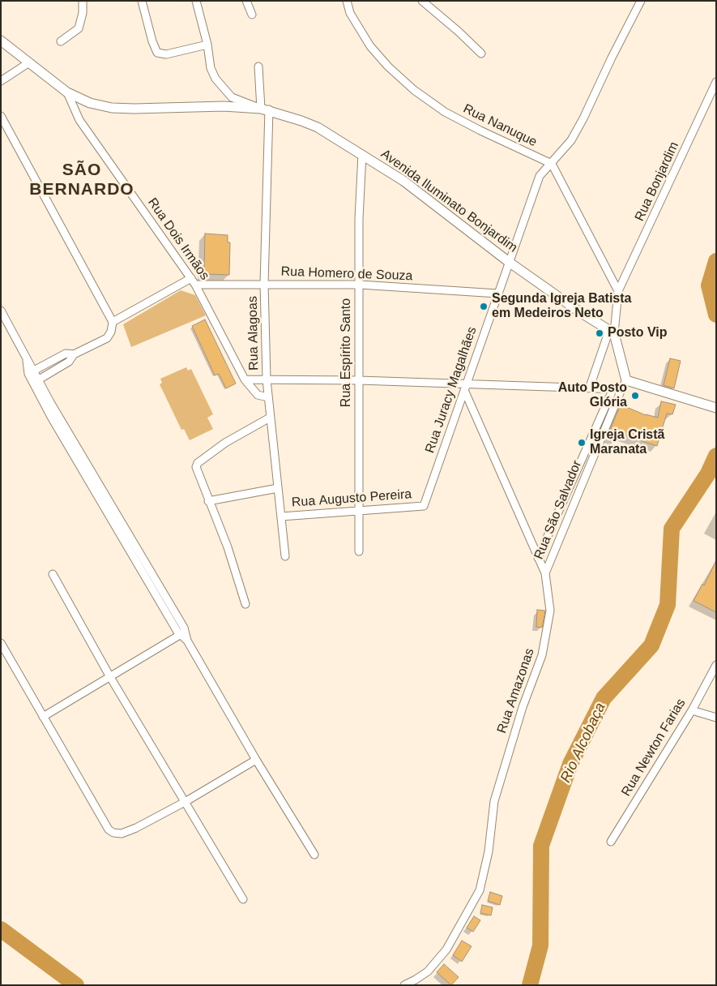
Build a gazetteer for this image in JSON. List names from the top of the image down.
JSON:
{
  "streets": {
    "street": [
      "Rua Nanuque",
      "Rua Bonjardim",
      "Avenida Iluminato Bonjardim",
      "Rua Dois Irmãos",
      "Rua Homero de Souza",
      "Rua Alagoas",
      "Rua Espírito Santo",
      "Rua Juracy Magalhães",
      "Rua Augusto Pereira",
      "Rua São Salvador",
      "Rua Amazonas",
      "Rua Newton Farias"
    ]
  },
  "crossings": [
    ["Rua Nanuque", "Rua Juracy Magalhães"],
    ["Avenida Iluminato Bonjardim", "Rua Dois Irmãos"],
    ["Avenida Iluminato Bonjardim", "Rua Alagoas"],
    ["Avenida Iluminato Bonjardim", "Rua Espírito Santo"],
    ["Avenida Iluminato Bonjardim", "Rua Juracy Magalhães"],
    ["Rua Dois Irmãos", "Rua Homero de Souza"],
    ["Rua Dois Irmãos", "Rua Alagoas"],
    ["Rua Homero de Souza", "Rua Alagoas"],
    ["Rua Homero de Souza", "Rua Espírito Santo"],
    ["Rua Homero de Souza", "Rua Juracy Magalhães"],
    ["Rua Alagoas", "Rua Augusto Pereira"],
    ["Rua Espírito Santo", "Rua Augusto Pereira"],
    ["Rua Juracy Magalhães", "Rua Augusto Pereira"],
    ["Rua Juracy Magalhães", "Rua Amazonas"],
    ["Rua São Salvador", "Rua Amazonas"]
  ],
  "districts": ["SÃO BERNARDO"],
  "water": ["Rio Alcobaça"],
  "places": [
    "Segunda Igreja Batista em Medeiros Neto",
    "Posto Vip",
    "Auto Posto Glória",
    "Igreja Cristã Maranata"
  ]
}
